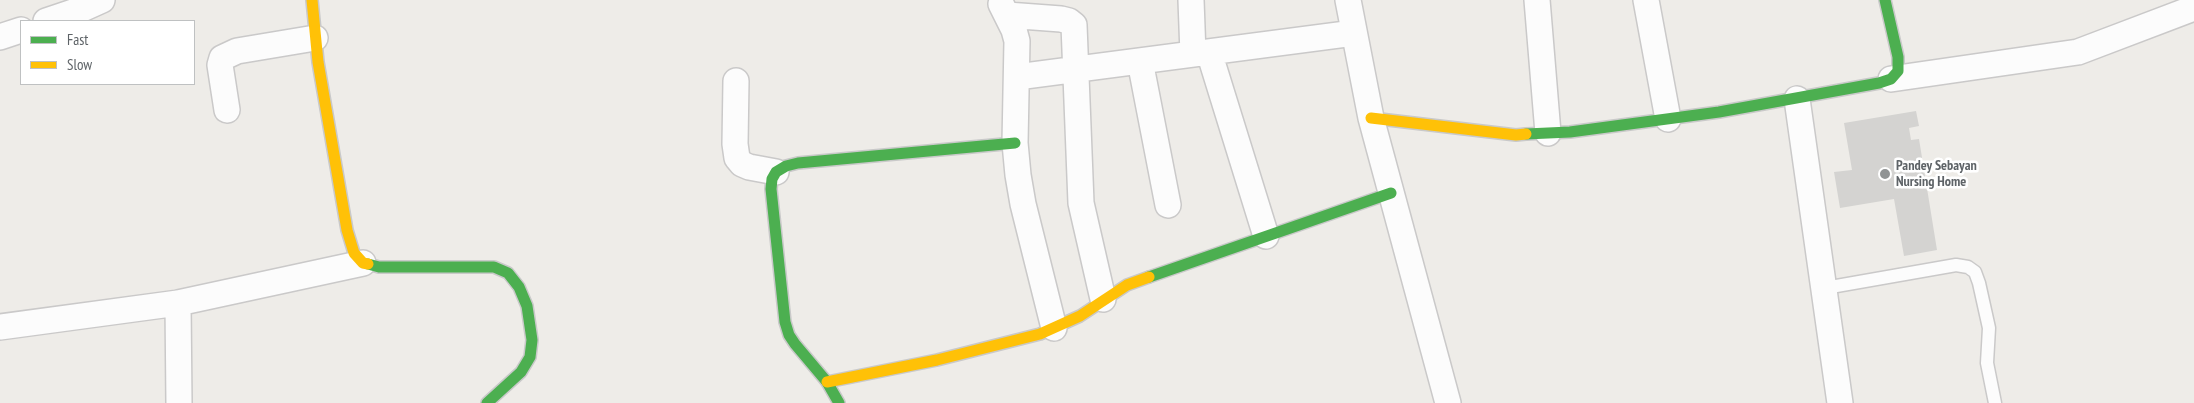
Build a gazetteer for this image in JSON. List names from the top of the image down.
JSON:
{
  "places": ["Pandey Sebayan Nursing Home"],
  "legend": ["Fast", "Slow"]
}
